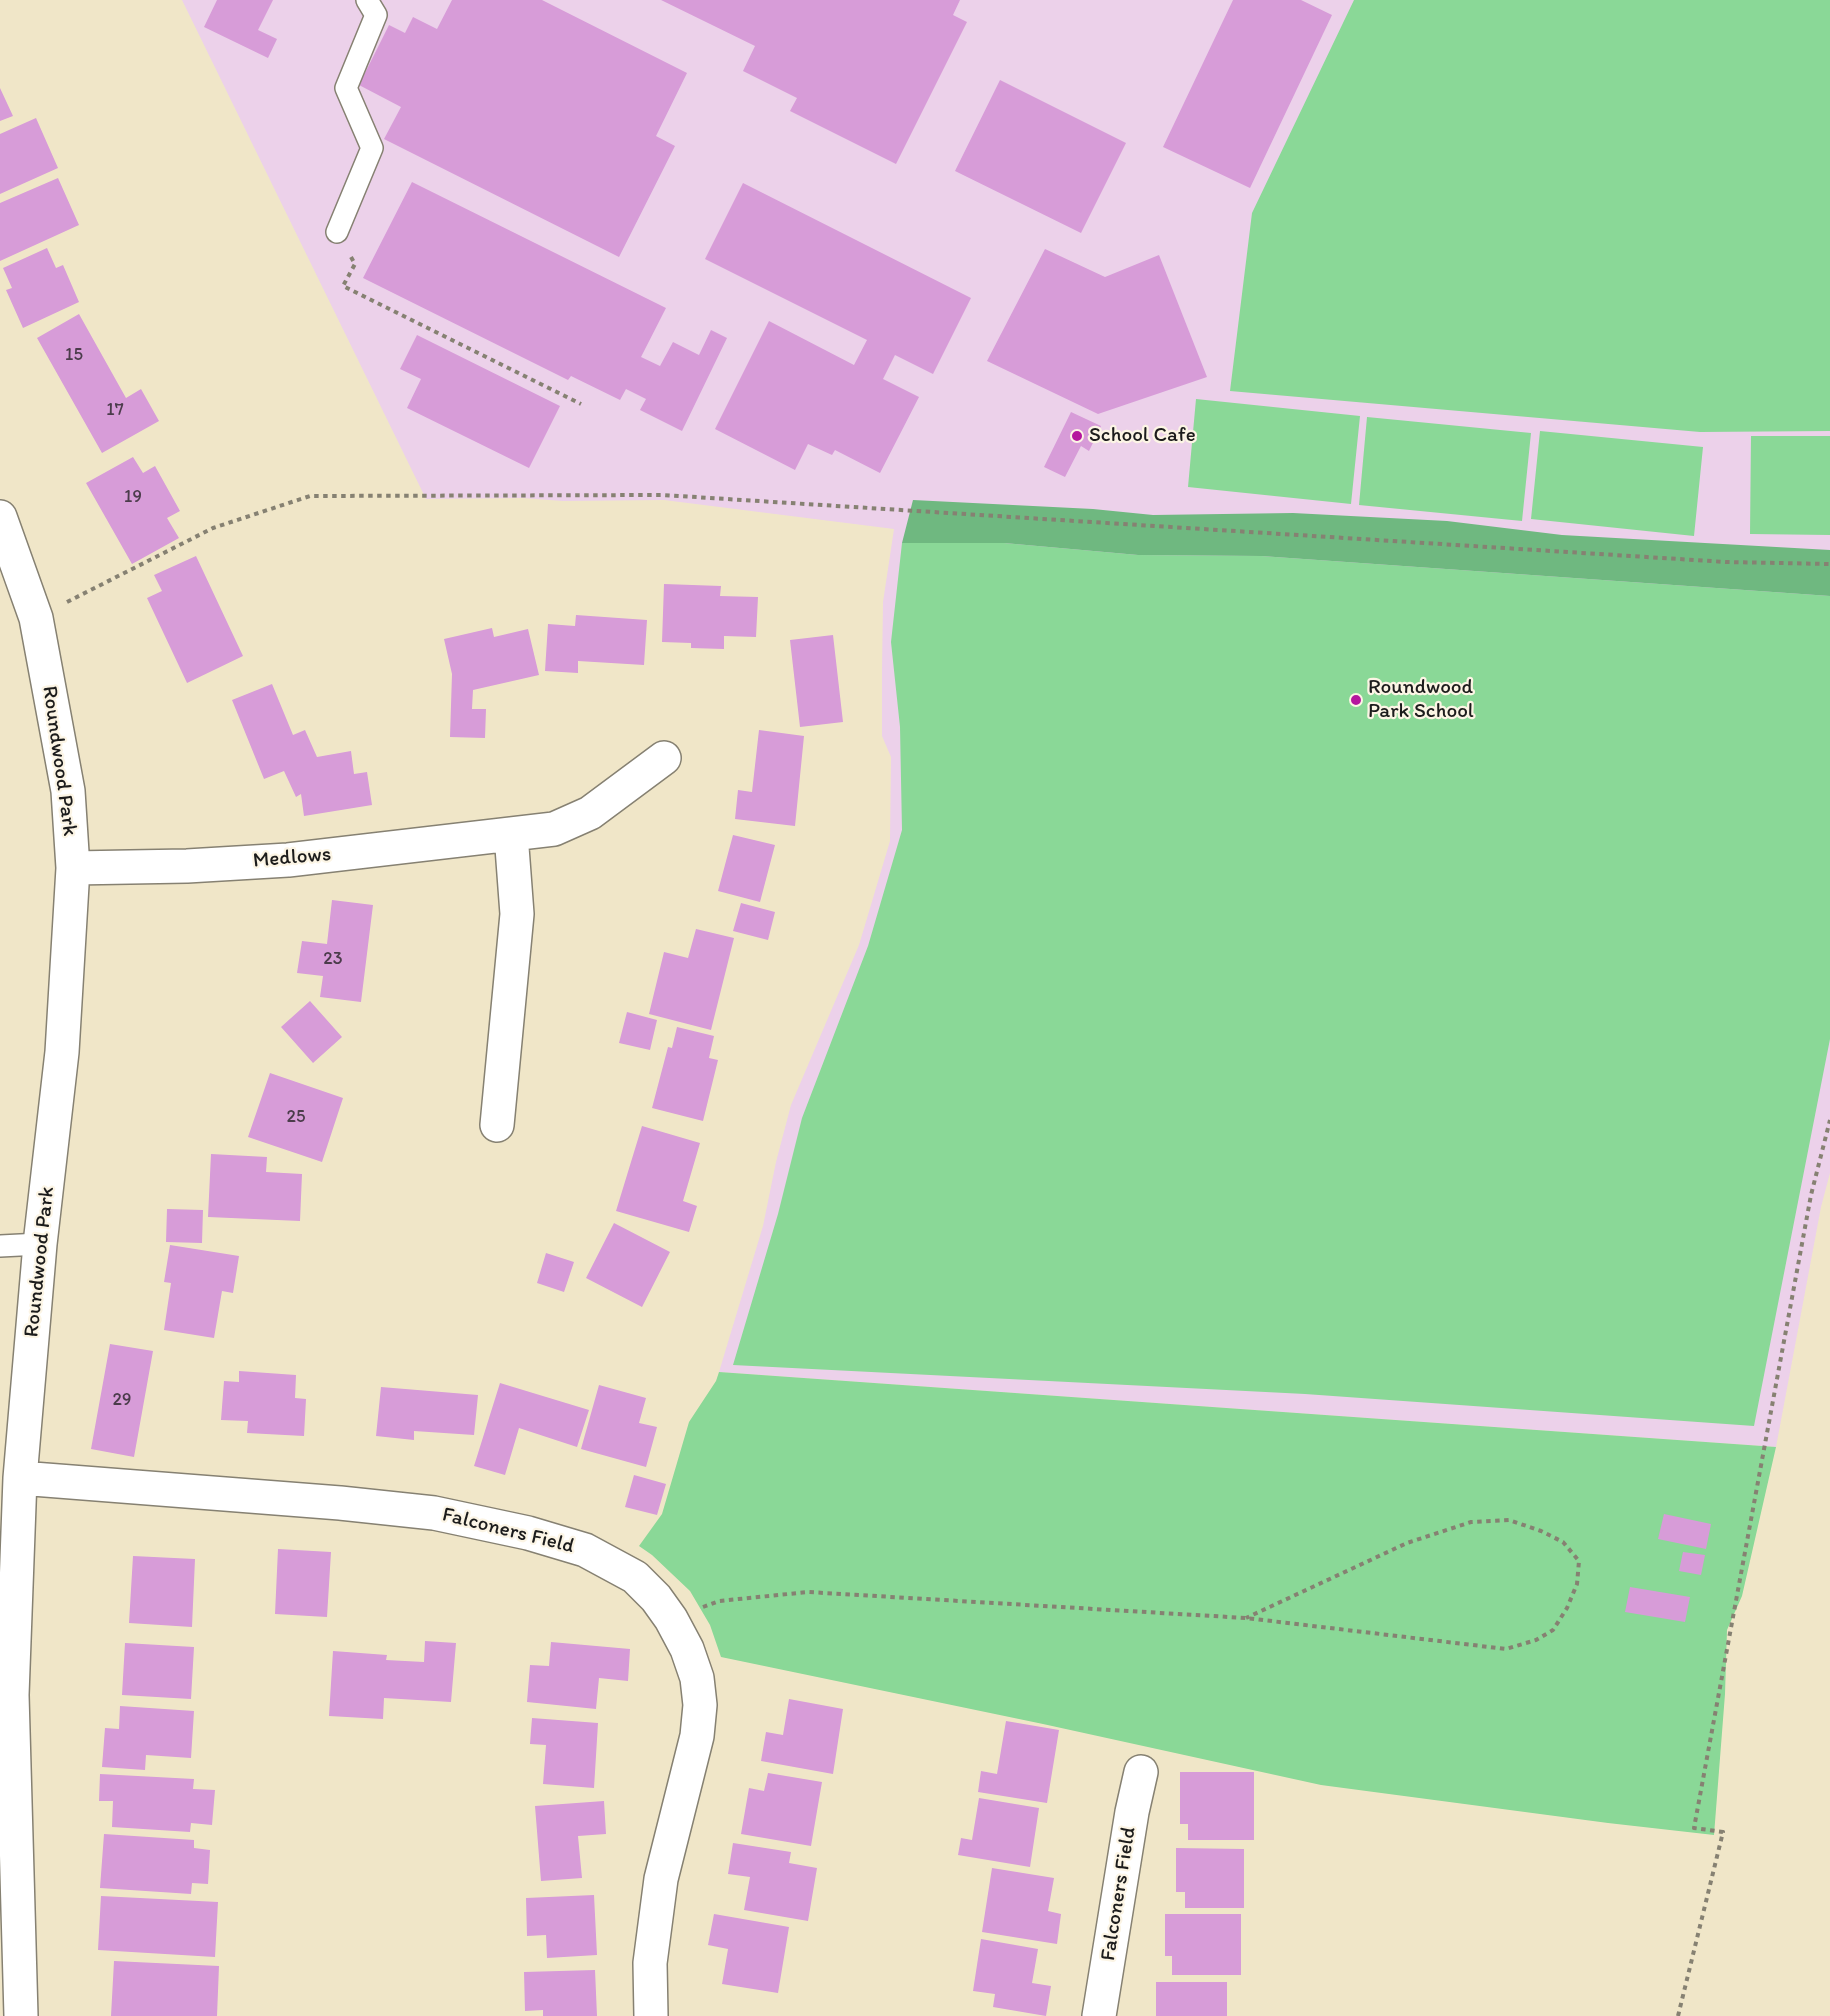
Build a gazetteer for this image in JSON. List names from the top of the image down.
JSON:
{
  "streets": {
    "street": ["Roundwood Park", "Medlows", "Falconers Field"]
  },
  "crossings": [
    ["Roundwood Park", "Medlows"],
    ["Roundwood Park", "Falconers Field"]
  ],
  "places": ["School Cafe", "Roundwood Park School"],
  "house_numbers": [
    "15",
    "17",
    "19",
    "23",
    "25",
    "29"
  ]
}
